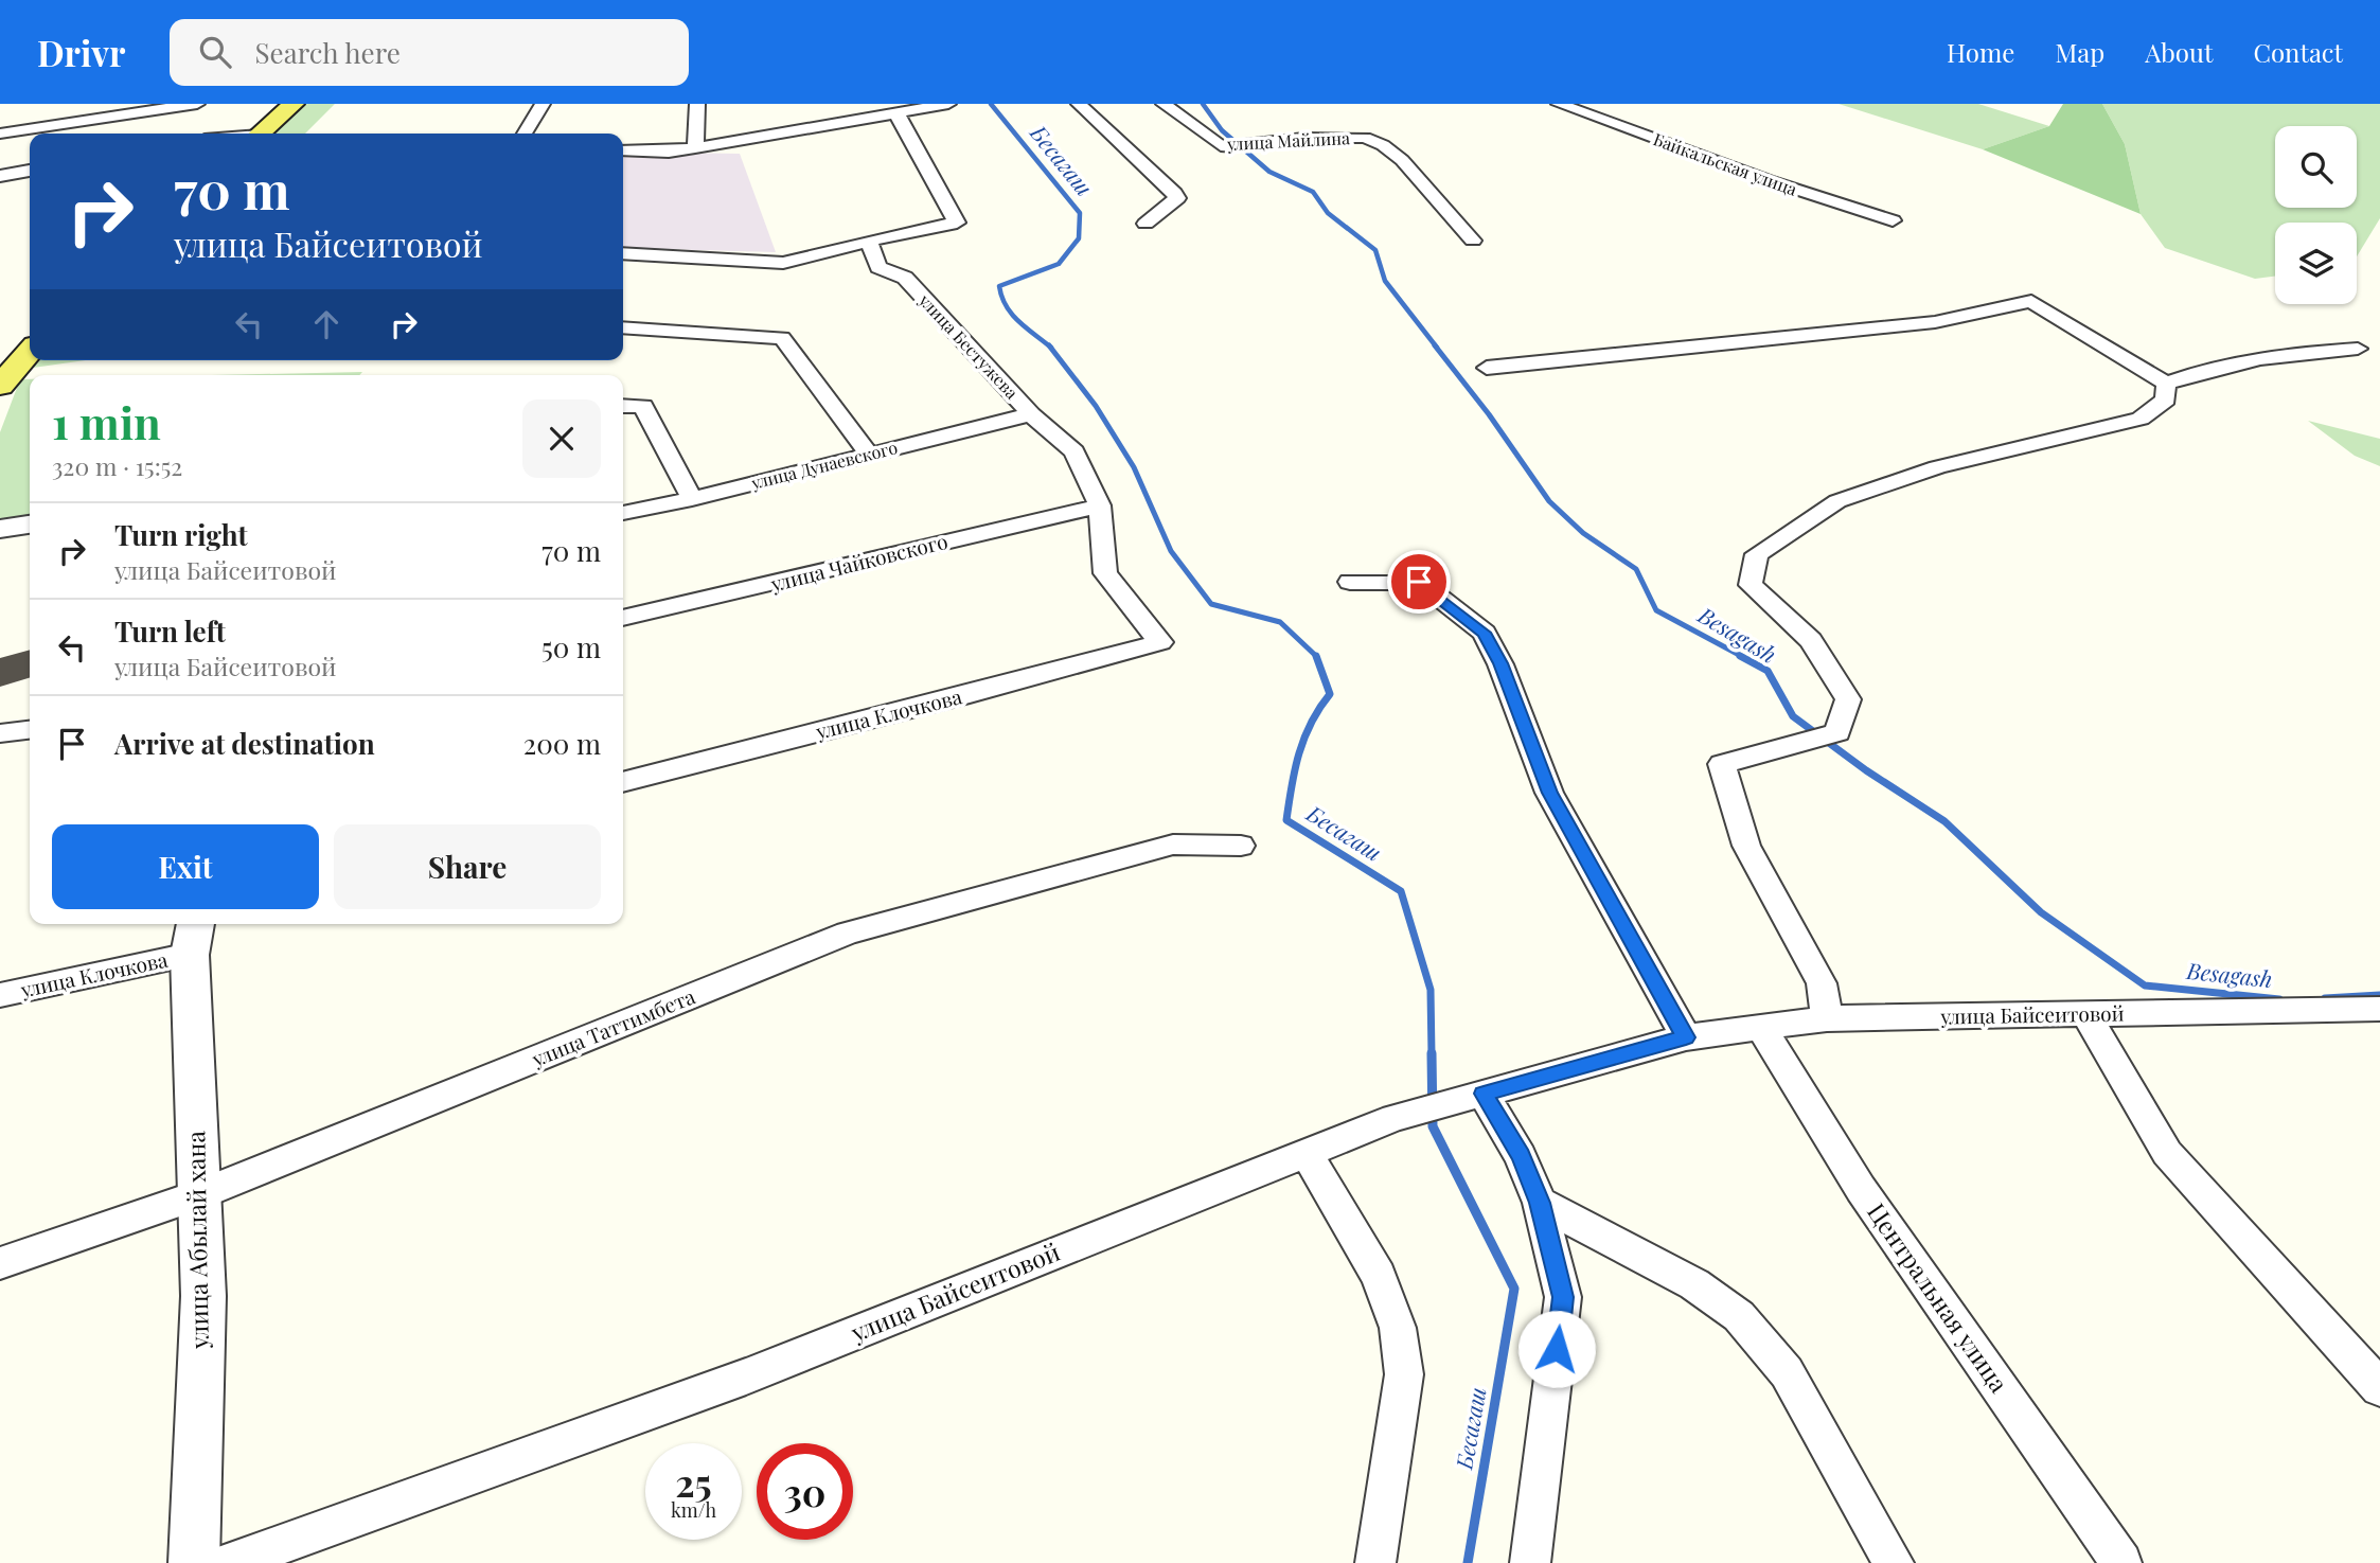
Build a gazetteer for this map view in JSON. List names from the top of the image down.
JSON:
{
  "streets": {
    "street": [
      "улица Майлина",
      "Байкальская улица",
      "улица Бестужева",
      "улица Дунаевского",
      "улица Чайковского",
      "улица Клочкова",
      "улица Байсеитовой",
      "улица Таттимбета",
      "улица Абылай хана",
      "Центральная улица"
    ]
  },
  "crossings": [
    ["улица Бестужева", "улица Дунаевского"],
    ["улица Бестужева", "улица Чайковского"],
    ["улица Бестужева", "улица Клочкова"],
    ["улица Клочкова", "улица Абылай хана"],
    ["улица Байсеитовой", "Центральная улица"],
    ["улица Таттимбета", "улица Абылай хана"]
  ],
  "water": ["Бесагаш", "Besagash"],
  "page": {
    "header": "Drivr",
    "search": "Search here",
    "nav": [
      "Home",
      "Map",
      "About",
      "Contact"
    ],
    "turn": ["70 m", "улица Байсеитовой"],
    "heading": ["1 min", "320 m · 15:52"],
    "list": [
      {
        "name": "Turn right",
        "note": "улица Байсеитовой",
        "value": "70 m"
      },
      {
        "name": "Turn left",
        "note": "улица Байсеитовой",
        "value": "50 m"
      },
      {
        "name": "Arrive at destination",
        "value": "200 m"
      }
    ],
    "buttons": ["Exit", "Share"],
    "speed": "25 km/h",
    "limit": "30"
  }
}
